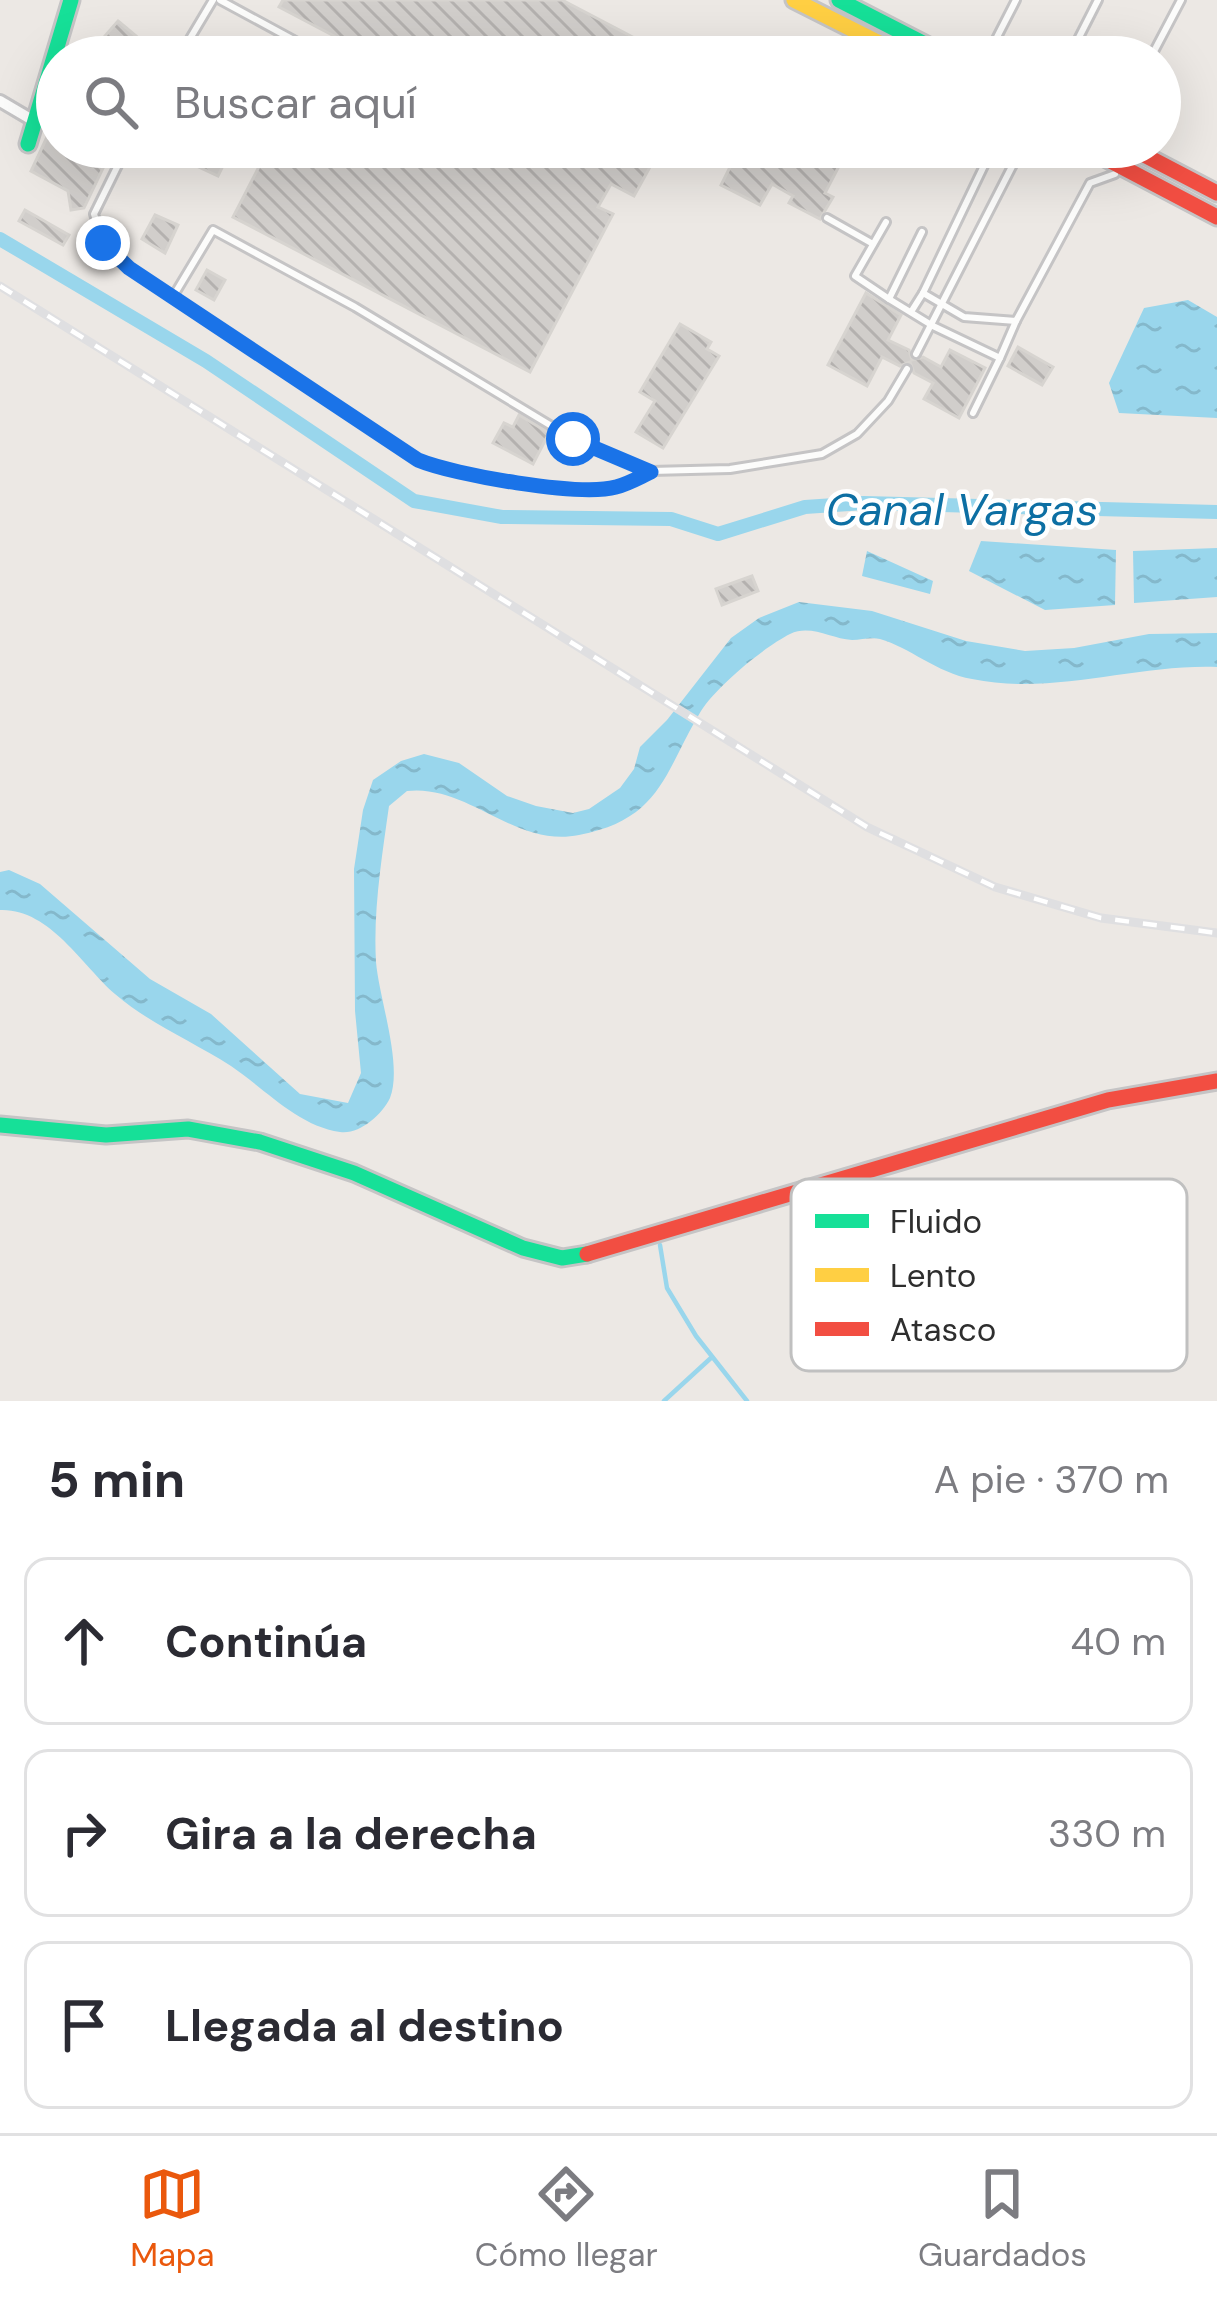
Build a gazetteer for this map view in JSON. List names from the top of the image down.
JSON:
{
  "water": ["Canal Vargas"],
  "legend": ["Fluido", "Lento", "Atasco"],
  "page": {
    "search": "Buscar aquí",
    "heading": ["5 min", "A pie · 370 m"],
    "list": [
      ["Continúa", "40 m"],
      ["Gira a la derecha", "330 m"],
      "Llegada al destino"
    ],
    "nav": ["Mapa", "Cómo llegar", "Guardados"]
  }
}
